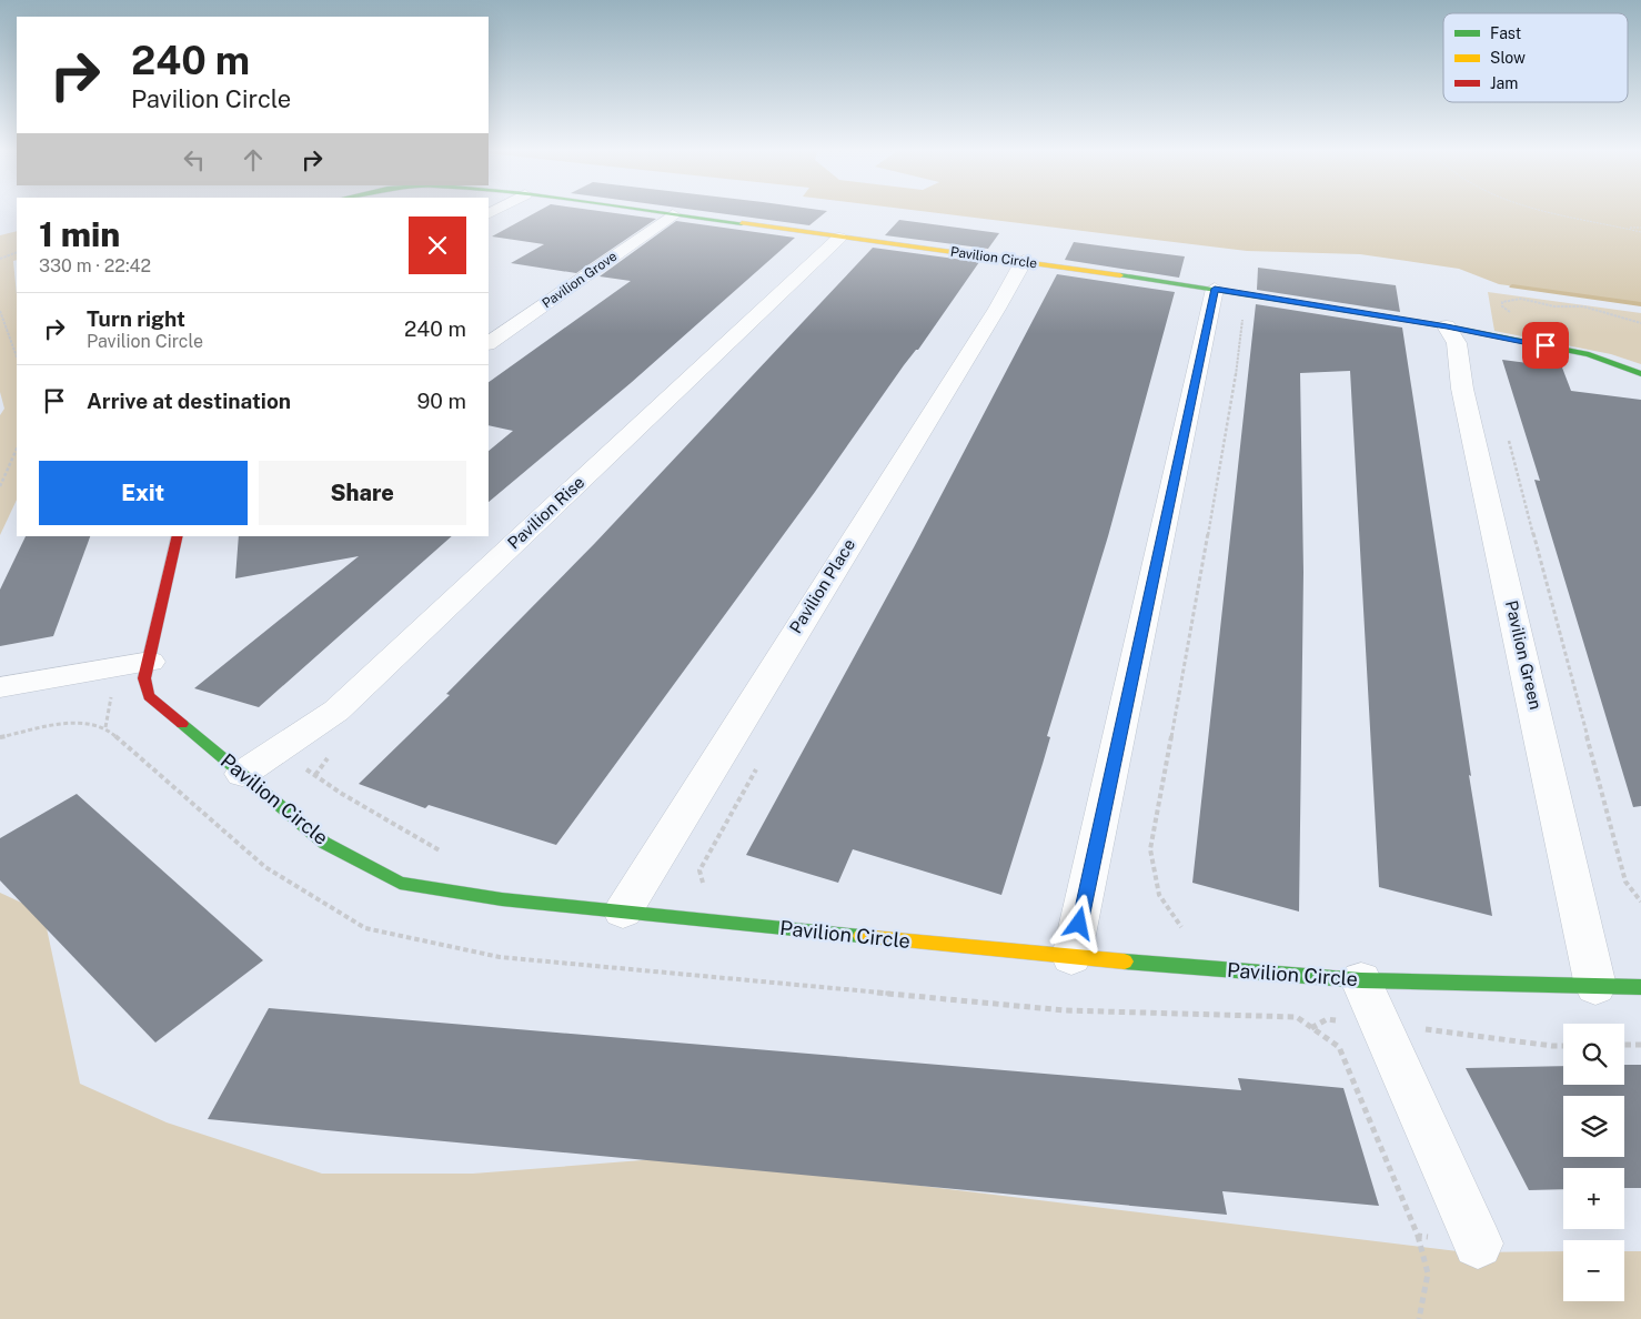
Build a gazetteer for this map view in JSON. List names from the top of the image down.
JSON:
{
  "streets": {
    "street": [
      "Pavilion Circle",
      "Pavilion Grove",
      "Pavilion Rise",
      "Pavilion Place",
      "Pavilion Green"
    ]
  },
  "crossings": [
    ["Pavilion Circle", "Pavilion Grove"],
    ["Pavilion Circle", "Pavilion Rise"],
    ["Pavilion Circle", "Pavilion Place"],
    ["Pavilion Circle", "Pavilion Green"]
  ],
  "legend": ["Fast", "Slow", "Jam"],
  "page": {
    "turn": ["240 m", "Pavilion Circle"],
    "heading": ["1 min", "330 m · 22:42"],
    "list": [
      {
        "name": "Turn right",
        "note": "Pavilion Circle",
        "value": "240 m"
      },
      {
        "name": "Arrive at destination",
        "value": "90 m"
      }
    ],
    "buttons": ["Exit", "Share"],
    "map_buttons": ["+", "−"]
  }
}
